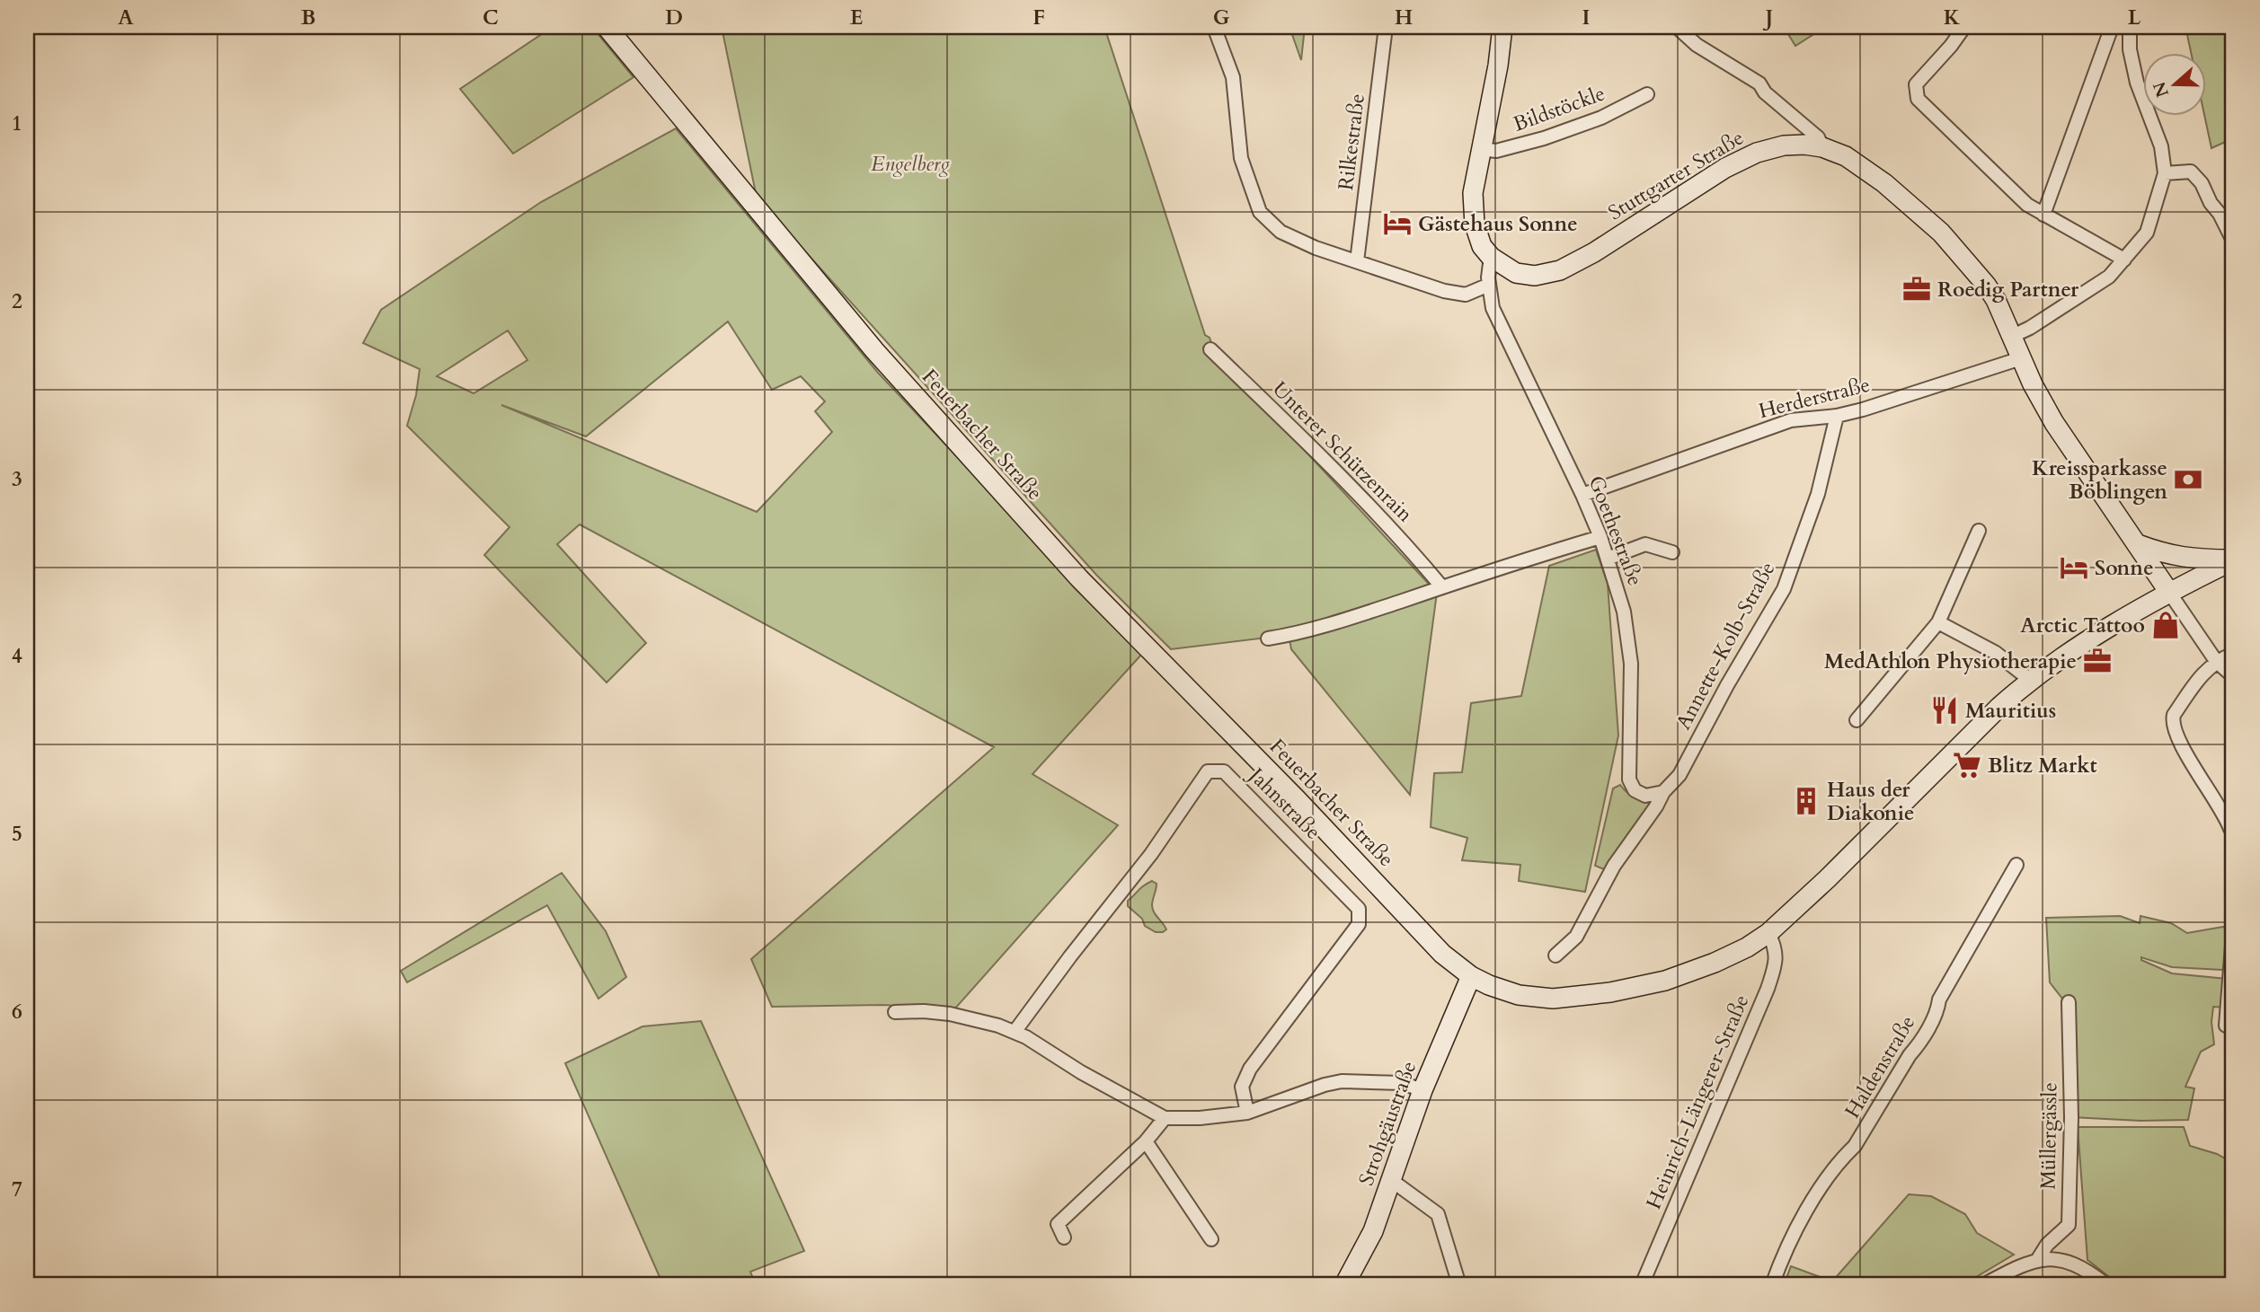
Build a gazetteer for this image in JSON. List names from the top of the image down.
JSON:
{
  "streets": {
    "main road": ["Stuttgarter Straße", "Feuerbacher Straße", "Strohgäustraße"],
    "street": [
      "Bildstöckle",
      "Rilkestraße",
      "Herderstraße",
      "Unterer Schützenrain",
      "Goethestraße",
      "Annette-Kolb-Straße",
      "Jahnstraße",
      "Haldenstraße",
      "Heinrich-Längerer-Straße",
      "Müllergässle"
    ]
  },
  "crossings": [
    ["Stuttgarter Straße", "Herderstraße"],
    ["Stuttgarter Straße", "Feuerbacher Straße"],
    ["Stuttgarter Straße", "Goethestraße"],
    ["Herderstraße", "Goethestraße"],
    ["Herderstraße", "Annette-Kolb-Straße"],
    ["Feuerbacher Straße", "Heinrich-Längerer-Straße"],
    ["Feuerbacher Straße", "Strohgäustraße"],
    ["Goethestraße", "Annette-Kolb-Straße"]
  ],
  "parks": ["Engelberg"],
  "places": {
    "hotel": ["Gästehaus Sonne", "Sonne"],
    "office": ["Roedig Partner", "MedAthlon Physiotherapie"],
    "bank": ["Kreissparkasse Böblingen"],
    "shop": ["Arctic Tattoo"],
    "restaurant": ["Mauritius"],
    "supermarket": ["Blitz Markt"],
    "building": ["Haus der Diakonie"]
  },
  "north": "left",
  "grid": {
    "columns": [
      "A",
      "B",
      "C",
      "D",
      "E",
      "F",
      "G",
      "H",
      "I",
      "J",
      "K",
      "L"
    ],
    "rows": [
      "1",
      "2",
      "3",
      "4",
      "5",
      "6",
      "7"
    ]
  }
}
